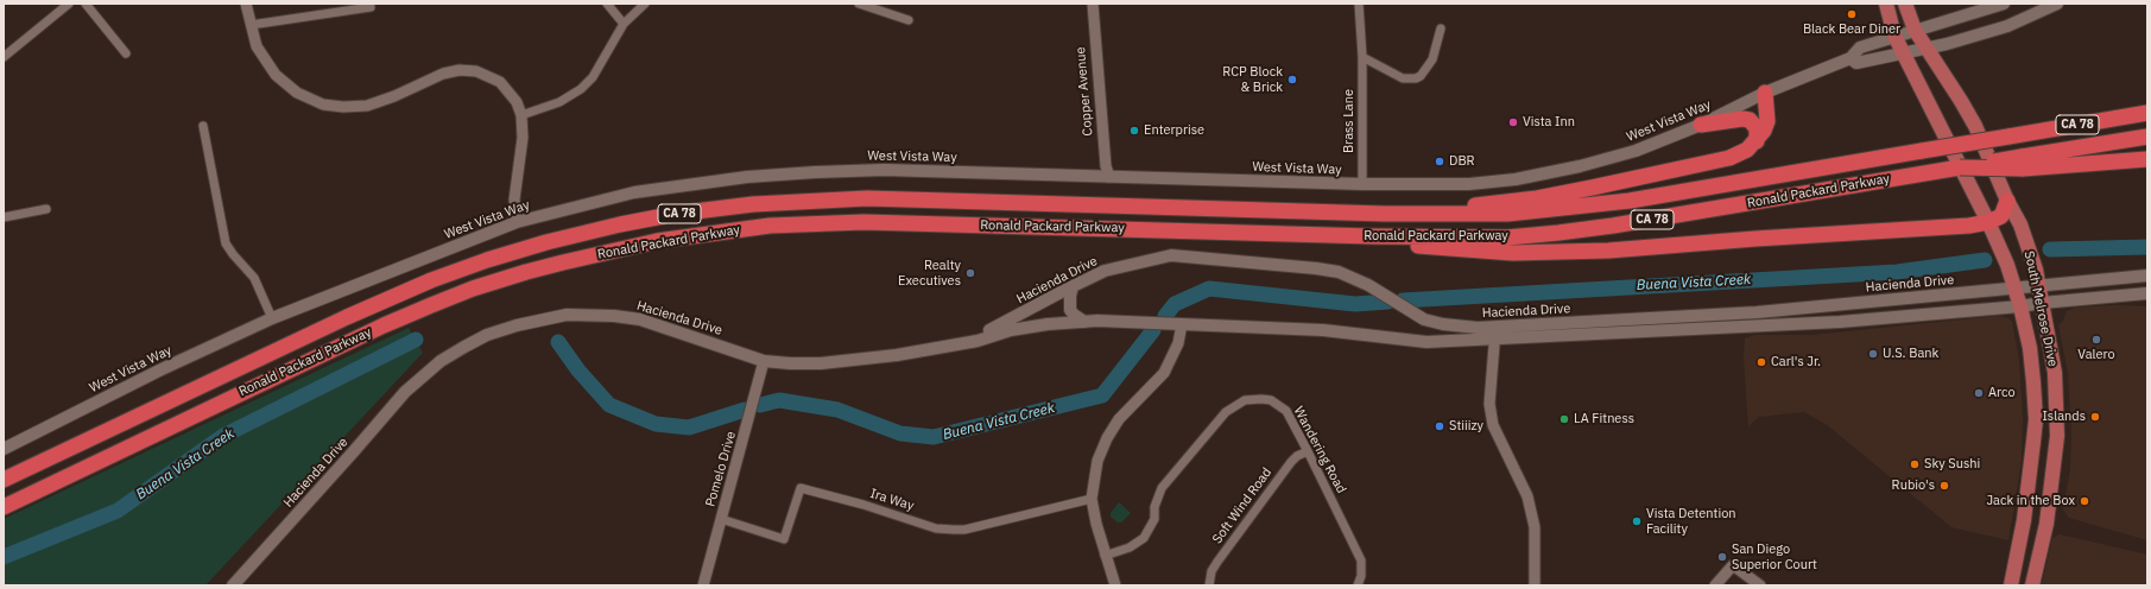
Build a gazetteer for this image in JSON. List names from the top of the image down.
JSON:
{
  "streets": {
    "highway": ["CA 78", "Ronald Packard Parkway"],
    "main road": ["West Vista Way", "Hacienda Drive", "South Melrose Drive"],
    "street": [
      "Copper Avenue",
      "Brass Lane",
      "Wandering Road",
      "Pomelo Drive",
      "Ira Way",
      "Soft Wind Road"
    ]
  },
  "crossings": [
    ["Copper Avenue", "West Vista Way"],
    ["Brass Lane", "West Vista Way"],
    ["West Vista Way", "South Melrose Drive"],
    ["CA 78", "Ronald Packard Parkway"],
    ["Hacienda Drive", "South Melrose Drive"],
    ["Hacienda Drive", "Pomelo Drive"],
    ["Wandering Road", "Soft Wind Road"],
    ["Pomelo Drive", "Ira Way"]
  ],
  "water": ["Buena Vista Creek"],
  "places": [
    "Black Bear Diner",
    "RCP Block & Brick",
    "Vista Inn",
    "Enterprise",
    "DBR",
    "Realty Executives",
    "Valero",
    "U.S. Bank",
    "Carl's Jr.",
    "Arco",
    "Islands",
    "LA Fitness",
    "Stiiizy",
    "Sky Sushi",
    "Rubio's",
    "Jack in the Box",
    "Vista Detention Facility",
    "San Diego Superior Court"
  ]
}
